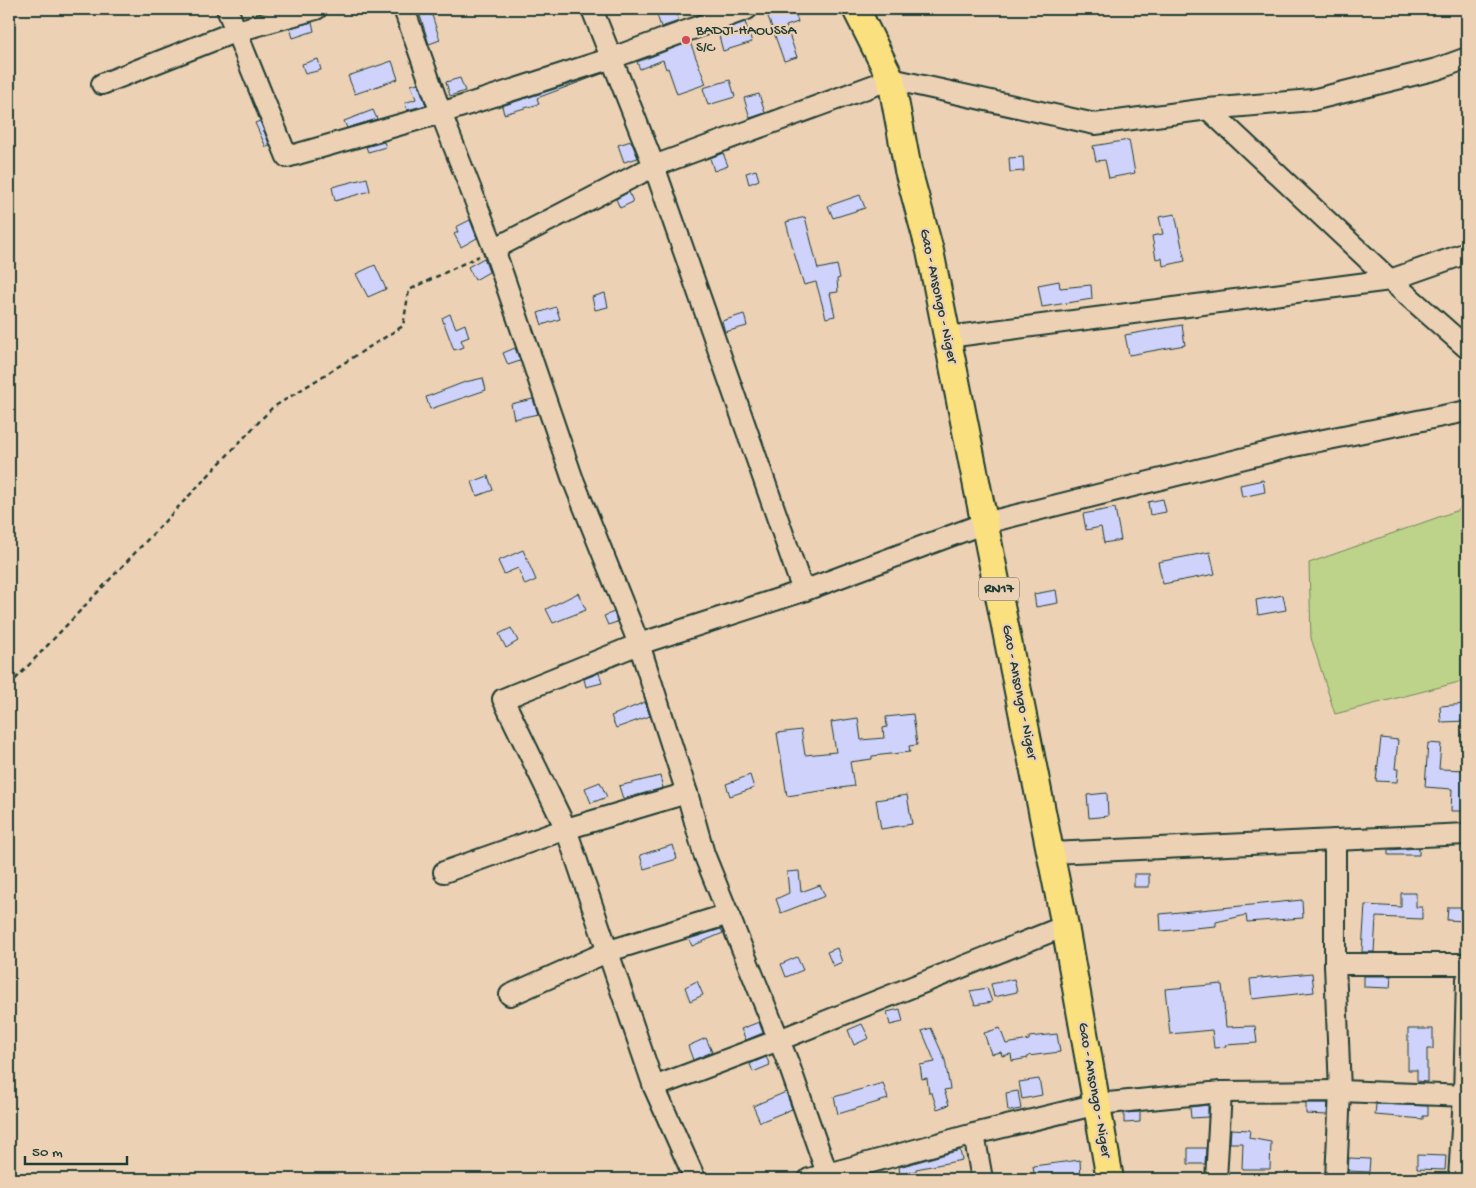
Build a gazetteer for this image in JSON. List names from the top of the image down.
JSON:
{
  "streets": {
    "main road": ["Gao - Ansongo - Niger", "RN17"]
  },
  "places": ["BADJI-HAOUSSA S/C"],
  "scale_bar": "50 m"
}
